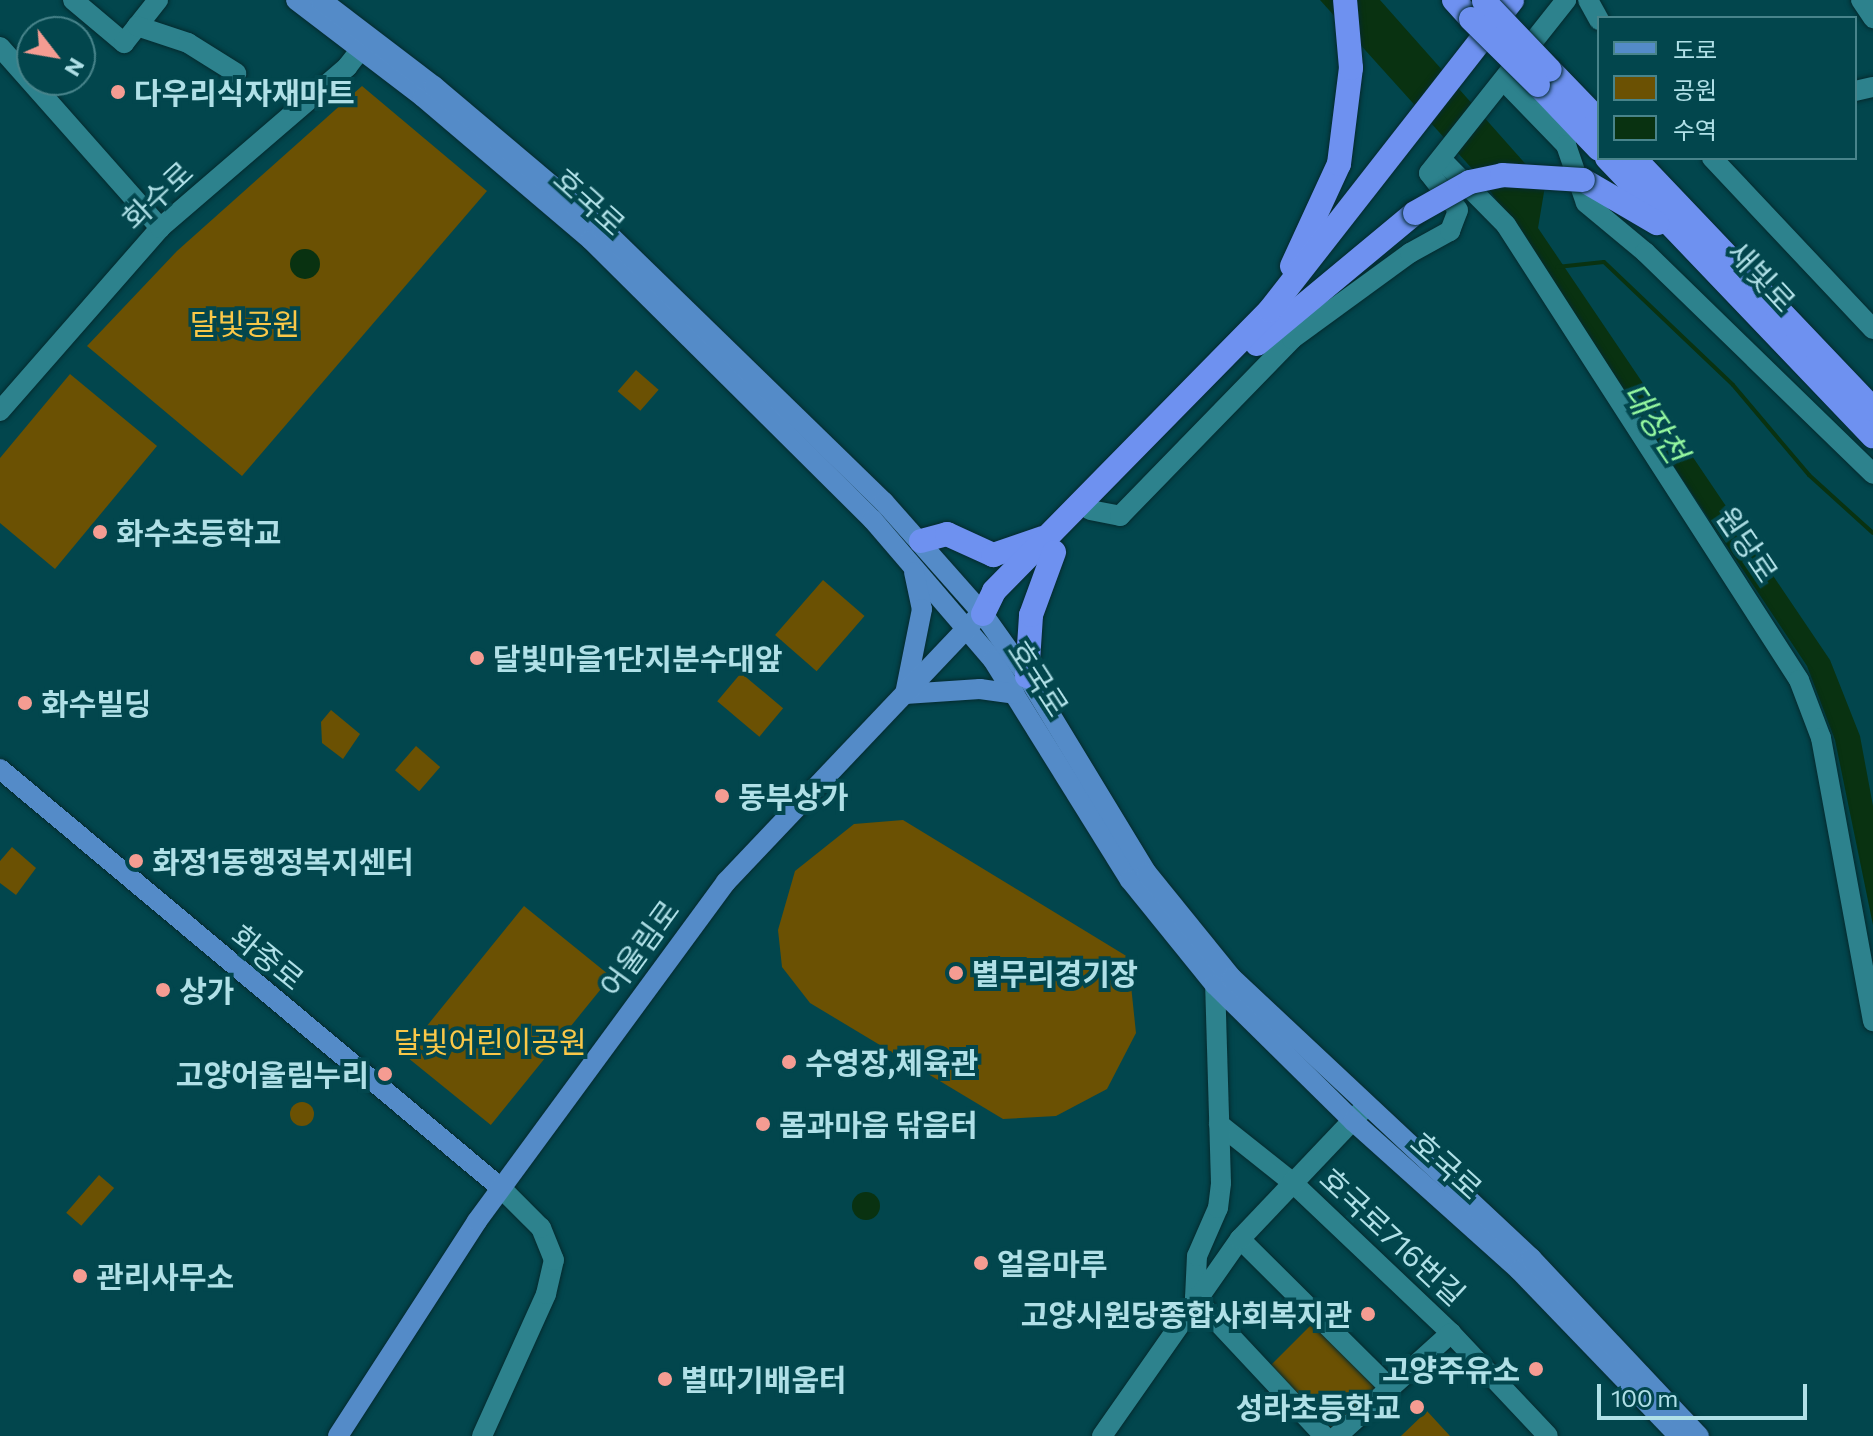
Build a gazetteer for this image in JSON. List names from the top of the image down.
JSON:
{
  "streets": {
    "highway": ["새빛로"],
    "main road": ["호국로", "어울림로", "화중로"],
    "street": ["화수로", "원당로", "호국로716번길"]
  },
  "crossings": [
    ["화수로", "호국로"],
    ["호국로", "어울림로"],
    ["호국로", "호국로716번길"],
    ["어울림로", "화중로"]
  ],
  "water": ["대장천"],
  "parks": ["달빛공원", "달빛어린이공원"],
  "places": [
    "다우리식자재마트",
    "화수초등학교",
    "달빛마을1단지분수대앞",
    "화수빌딩",
    "동부상가",
    "화정1동행정복지센터",
    "별무리경기장",
    "상가",
    "수영장,체육관",
    "고양어울림누리",
    "몸과마음 닦음터",
    "얼음마루",
    "관리사무소",
    "고양시원당종합사회복지관",
    "고양주유소",
    "별따기배움터",
    "성라초등학교"
  ],
  "legend": ["도로", "공원", "수역"],
  "scale_bar": "100 m",
  "north": "bottom right"
}
